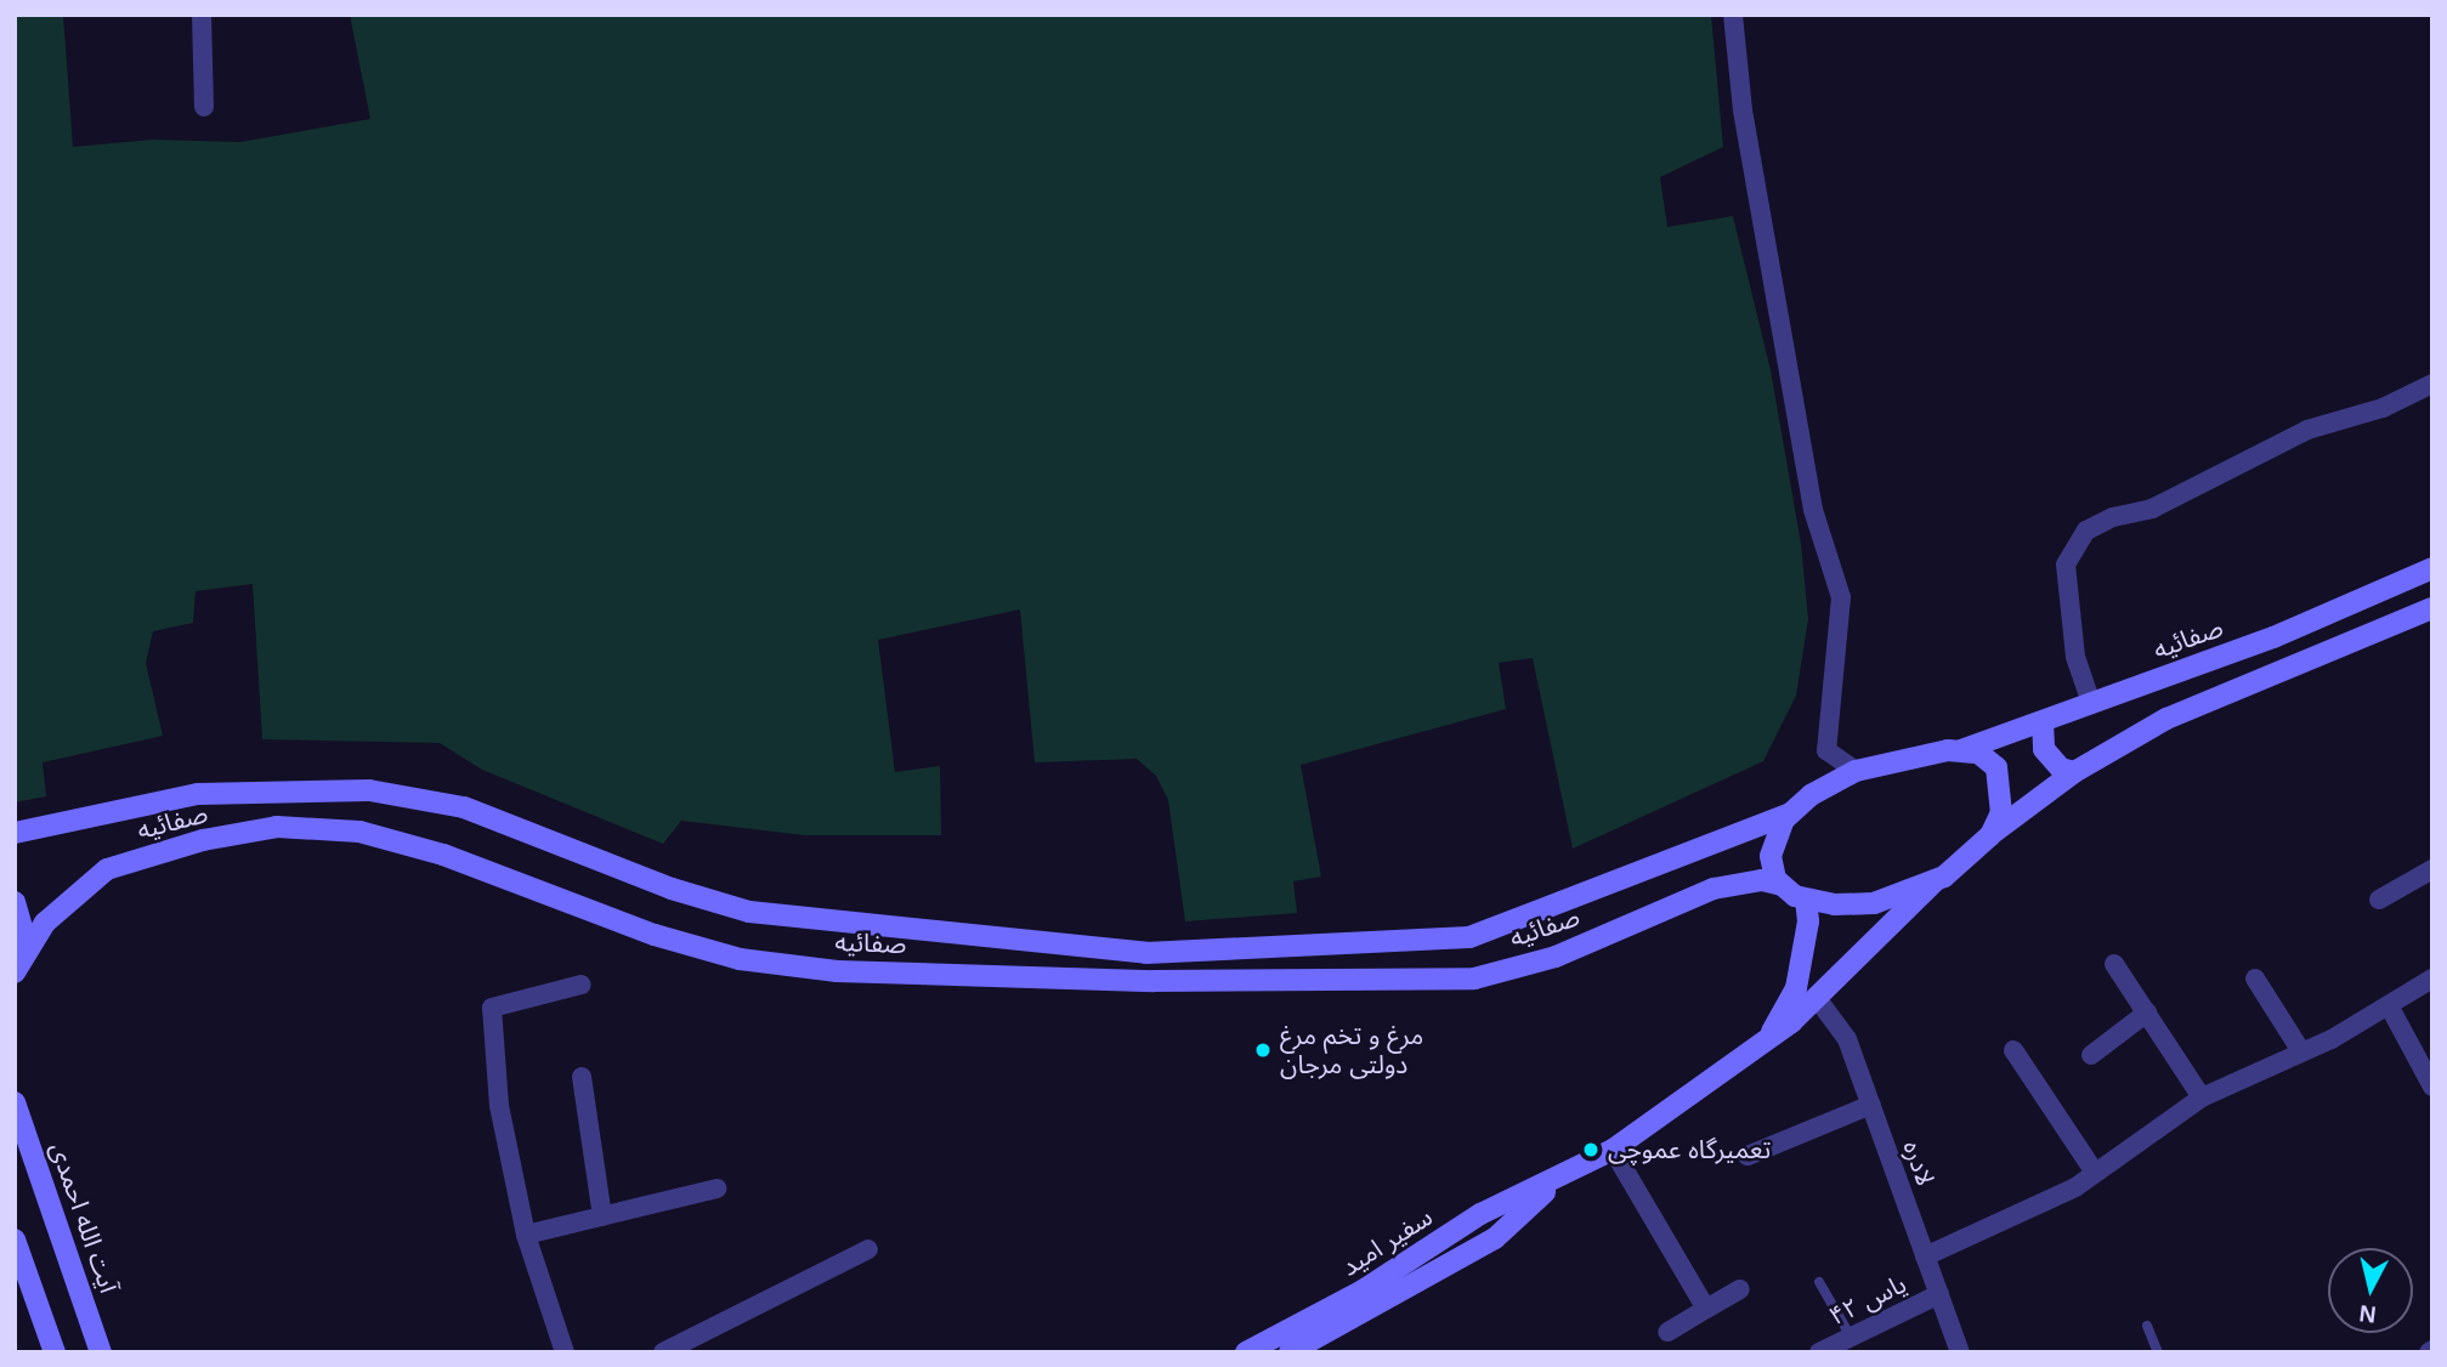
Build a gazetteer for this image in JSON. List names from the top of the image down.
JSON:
{
  "streets": {
    "main road": ["صفائیه", "آیت الله احمدی", "سفیر امید"],
    "street": ["لادره", "یاس ۴۲"]
  },
  "crossings": [
    ["لادره", "سفیر امید"],
    ["لادره", "یاس ۴۲"]
  ],
  "places": ["مرغ و تخم مرغ دولتی مرجان", "تعمیرگاه عموچی"],
  "north": "bottom"
}
